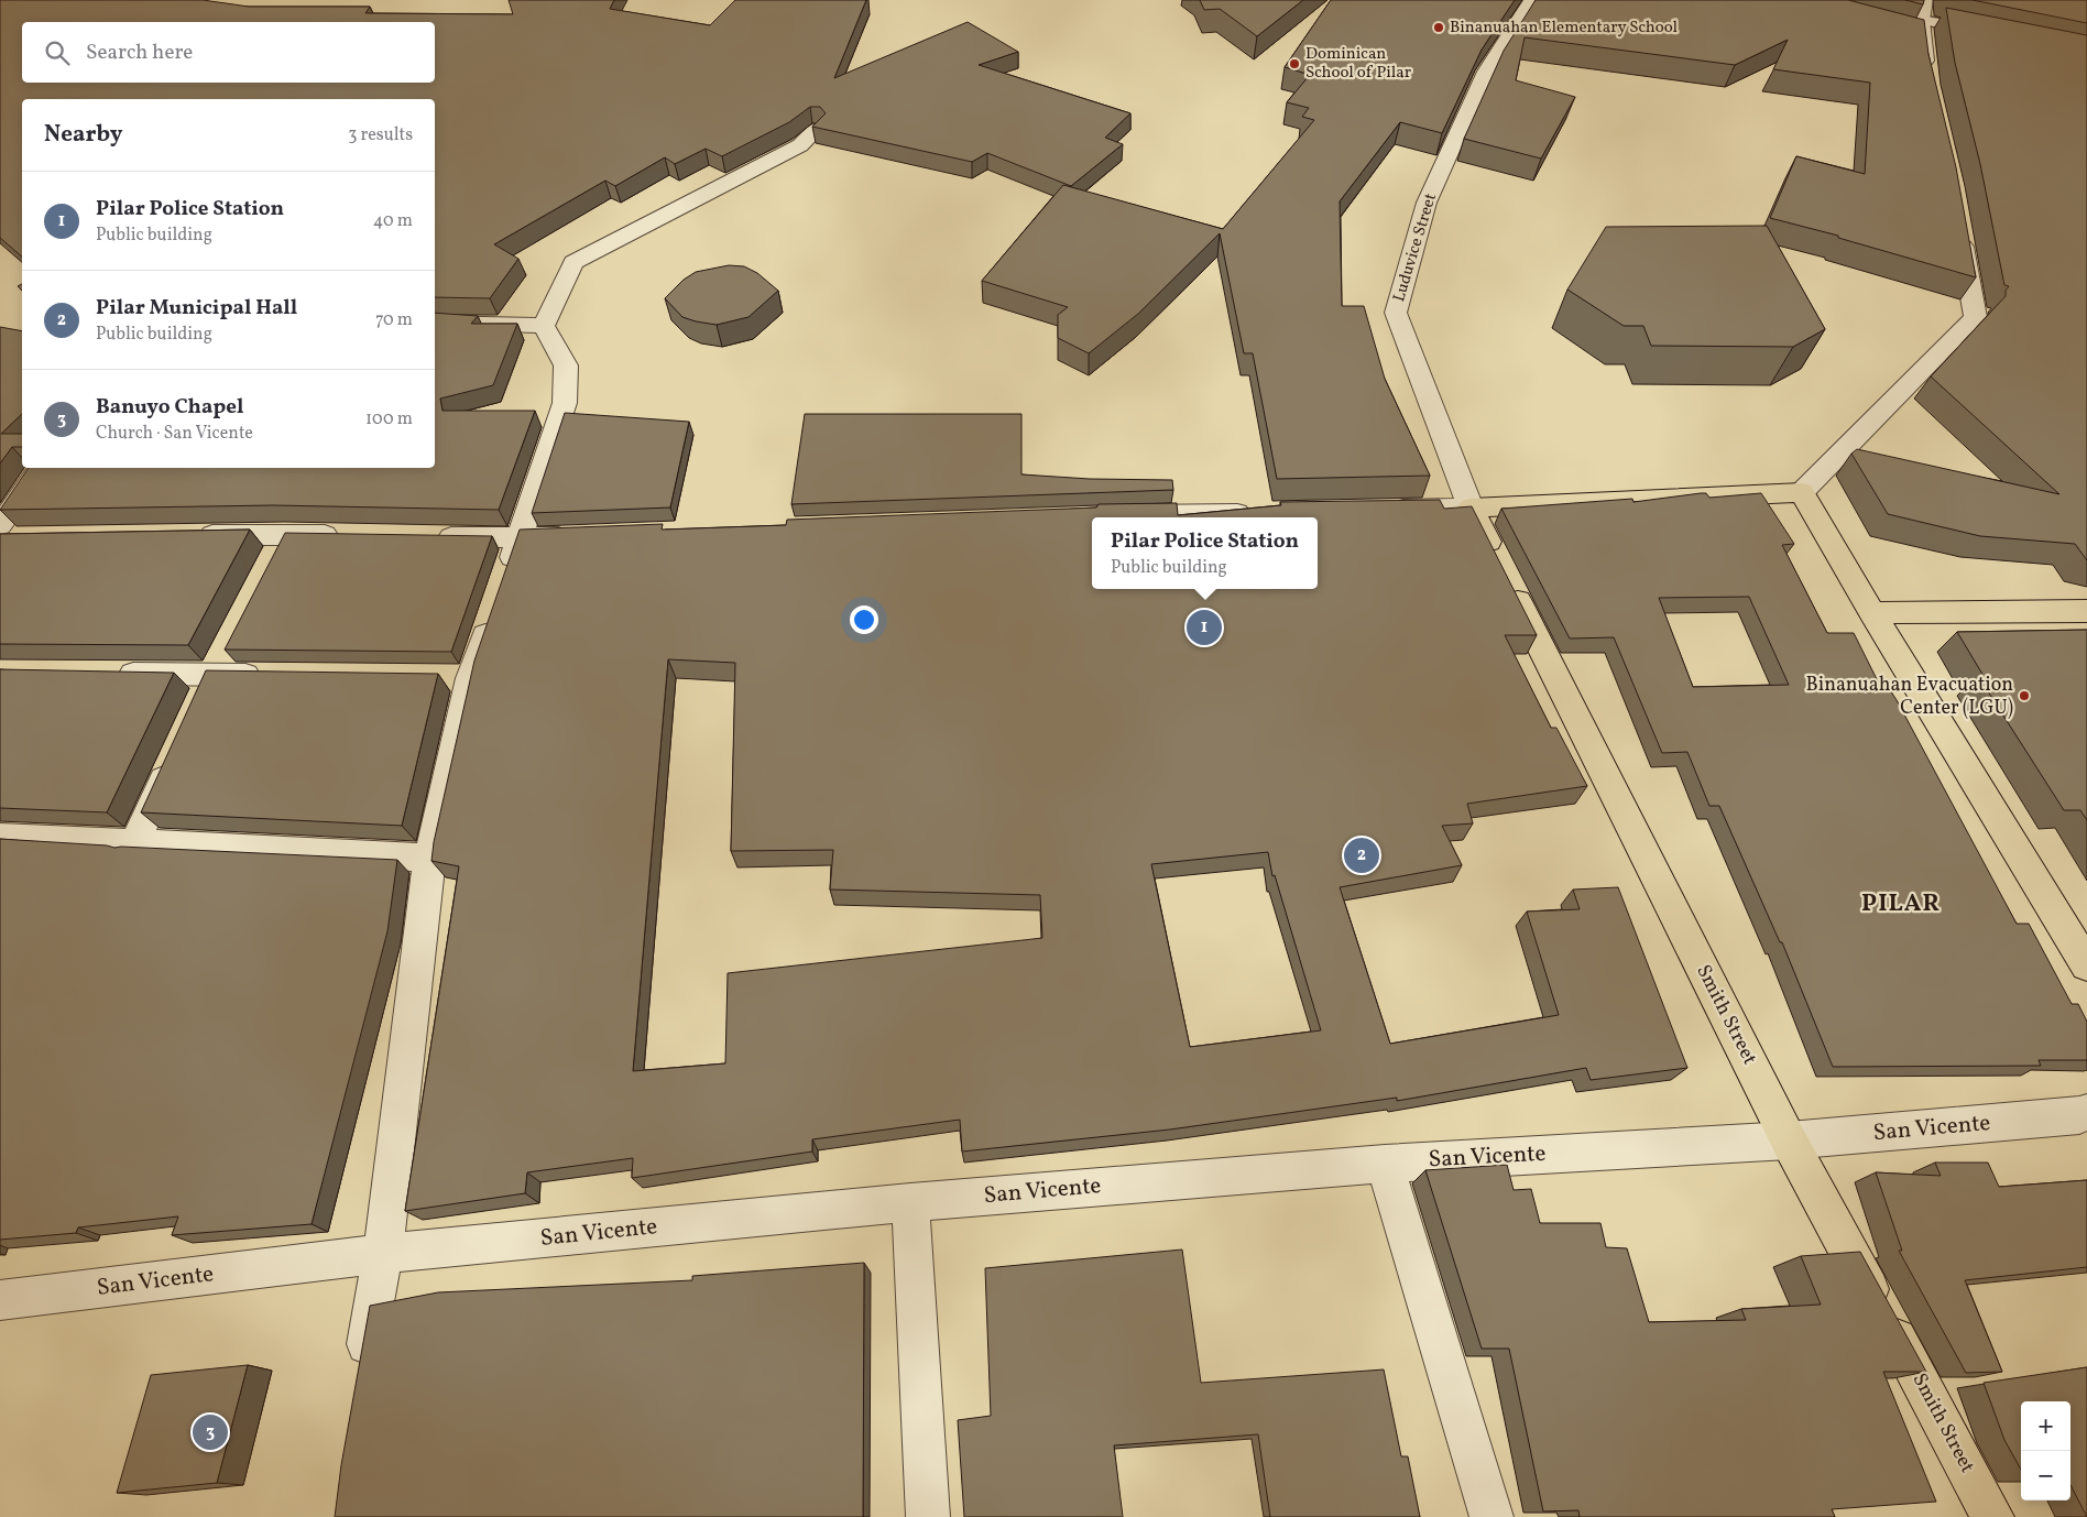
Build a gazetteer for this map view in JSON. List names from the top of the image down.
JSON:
{
  "streets": {
    "main road": ["Smith Street"],
    "street": ["Luduvice Street", "San Vicente"]
  },
  "crossings": [
    ["Luduvice Street", "Smith Street"],
    ["Smith Street", "San Vicente"]
  ],
  "districts": ["PILAR"],
  "places": ["Binanuahan Elementary School", "Dominican School of Pilar", "Binanuahan Evacuation Center (LGU)"],
  "page": {
    "search": "Search here",
    "heading": ["Nearby", "3 results"],
    "list": [
      {
        "mark": "1",
        "name": "Pilar Police Station",
        "note": "Public building",
        "value": "40 m"
      },
      {
        "mark": "2",
        "name": "Pilar Municipal Hall",
        "note": "Public building",
        "value": "70 m"
      },
      {
        "mark": "3",
        "name": "Banuyo Chapel",
        "note": "Church · San Vicente",
        "value": "100 m"
      }
    ],
    "popup": ["Pilar Police Station", "Public building"],
    "pins": ["1", "2", "3"],
    "map_buttons": ["+", "−"]
  }
}
